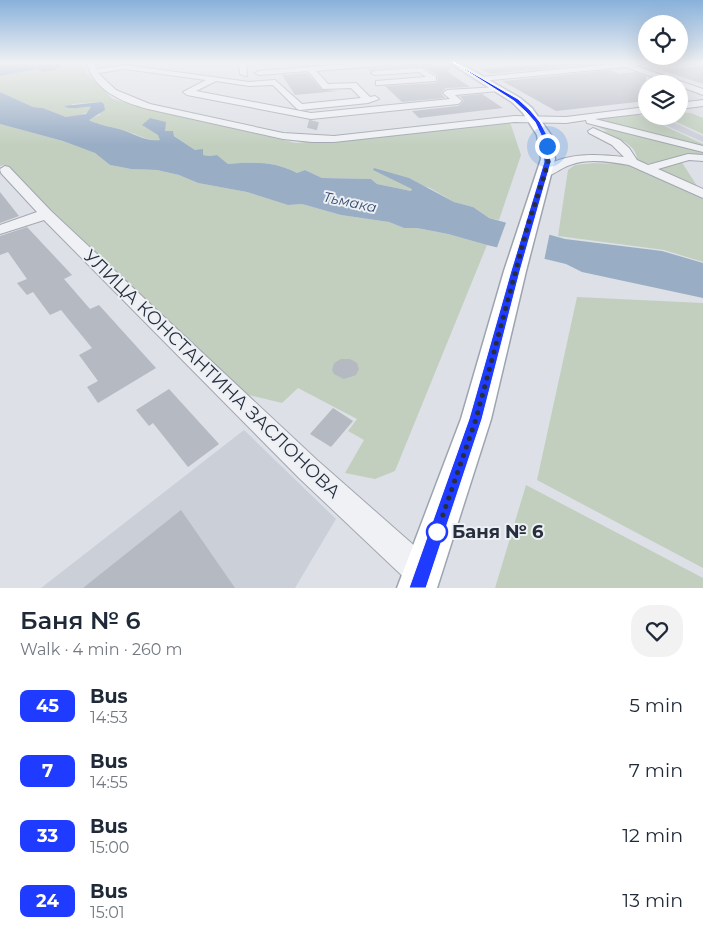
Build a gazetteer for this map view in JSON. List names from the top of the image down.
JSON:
{
  "streets": {
    "street": ["УЛИЦА КОНСТАНТИНА ЗАСЛОНОВА"]
  },
  "water": ["Тьмака"],
  "places": ["Баня № 6"],
  "lines": ["bus line 45"],
  "page": {
    "heading": ["Баня № 6", "Walk · 4 min · 260 m"],
    "list": [
      {
        "mark": "45",
        "name": "Bus",
        "note": "14:53",
        "value": "5 min"
      },
      {
        "mark": "7",
        "name": "Bus",
        "note": "14:55",
        "value": "7 min"
      },
      {
        "mark": "33",
        "name": "Bus",
        "note": "15:00",
        "value": "12 min"
      },
      {
        "mark": "24",
        "name": "Bus",
        "note": "15:01",
        "value": "13 min"
      }
    ]
  }
}
